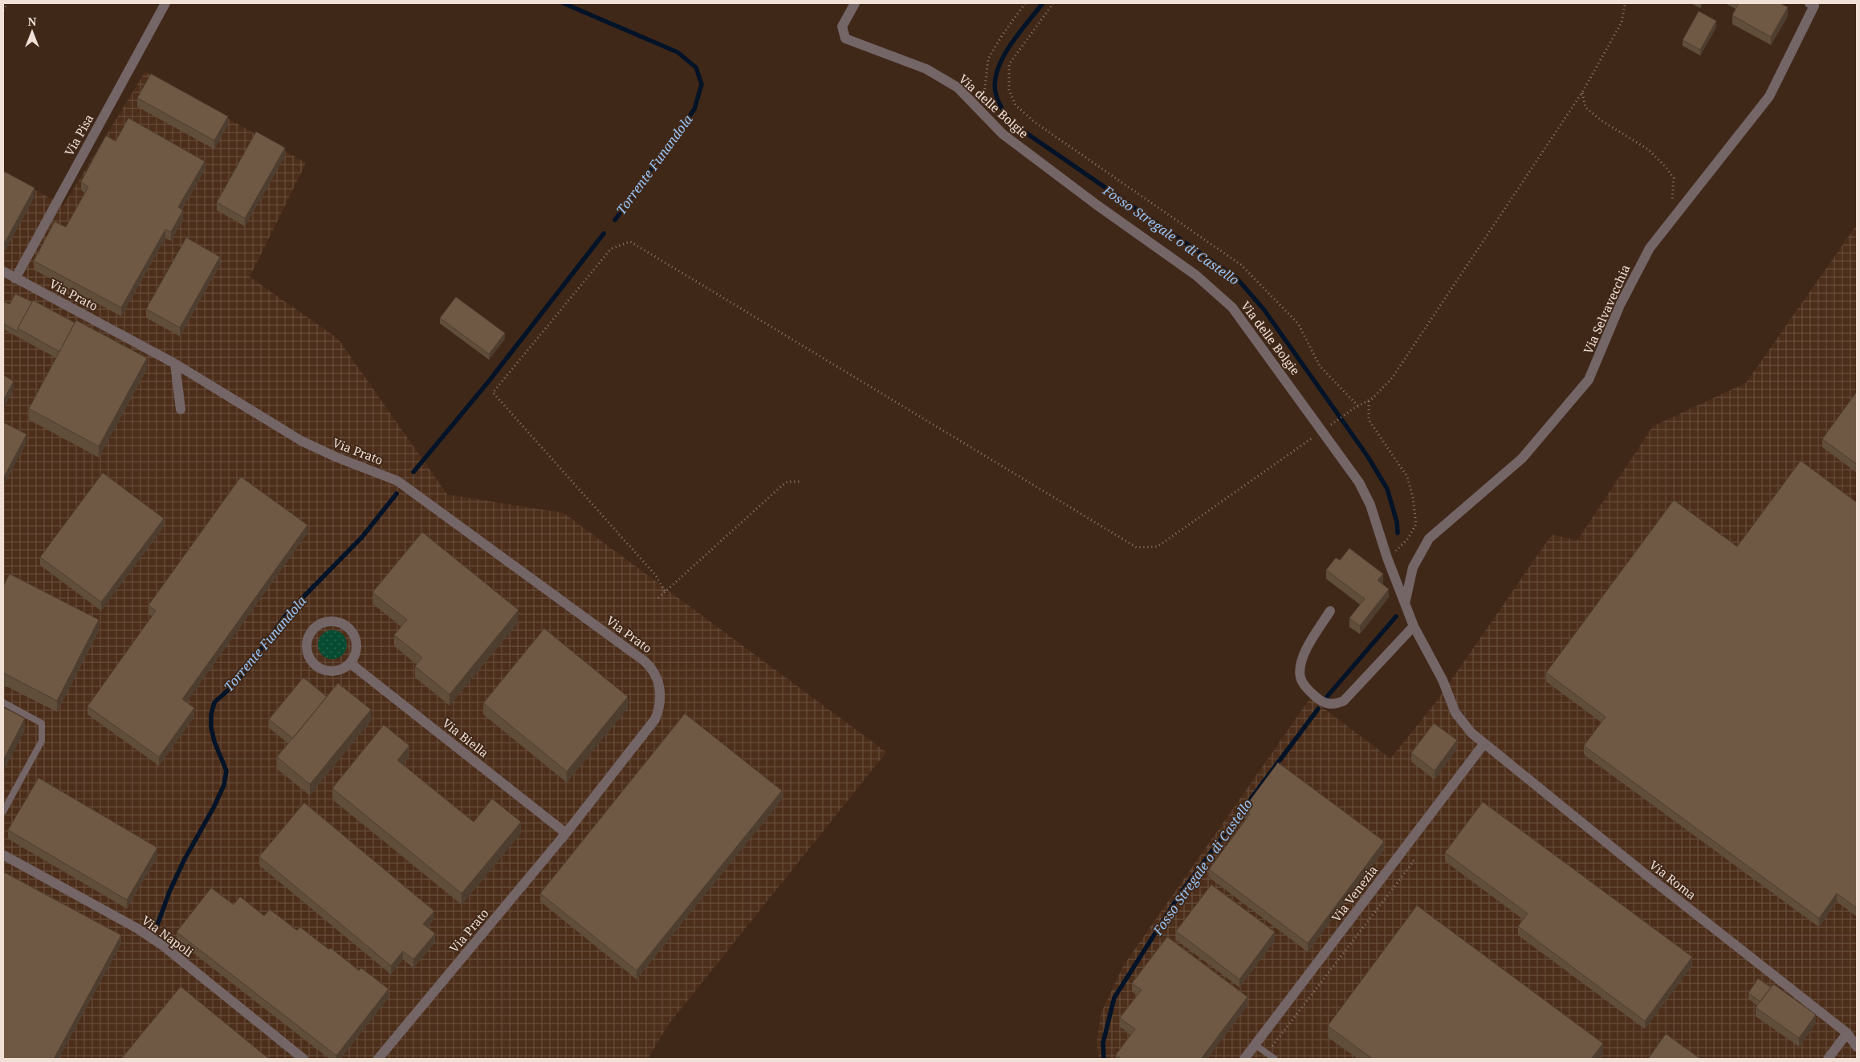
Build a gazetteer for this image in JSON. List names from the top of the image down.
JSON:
{
  "streets": {
    "street": [
      "Via delle Bolgie",
      "Via Pisa",
      "Via Prato",
      "Via Selvavecchia",
      "Via Biella",
      "Via Roma",
      "Via Venezia",
      "Via Napoli"
    ]
  },
  "crossings": [
    ["Via delle Bolgie", "Via Selvavecchia"],
    ["Via delle Bolgie", "Via Roma"],
    ["Via Pisa", "Via Prato"],
    ["Via Prato", "Via Biella"],
    ["Via Roma", "Via Venezia"]
  ],
  "water": ["Torrente Funandola", "Fosso Stregale o di Castello"],
  "north": "top"
}
